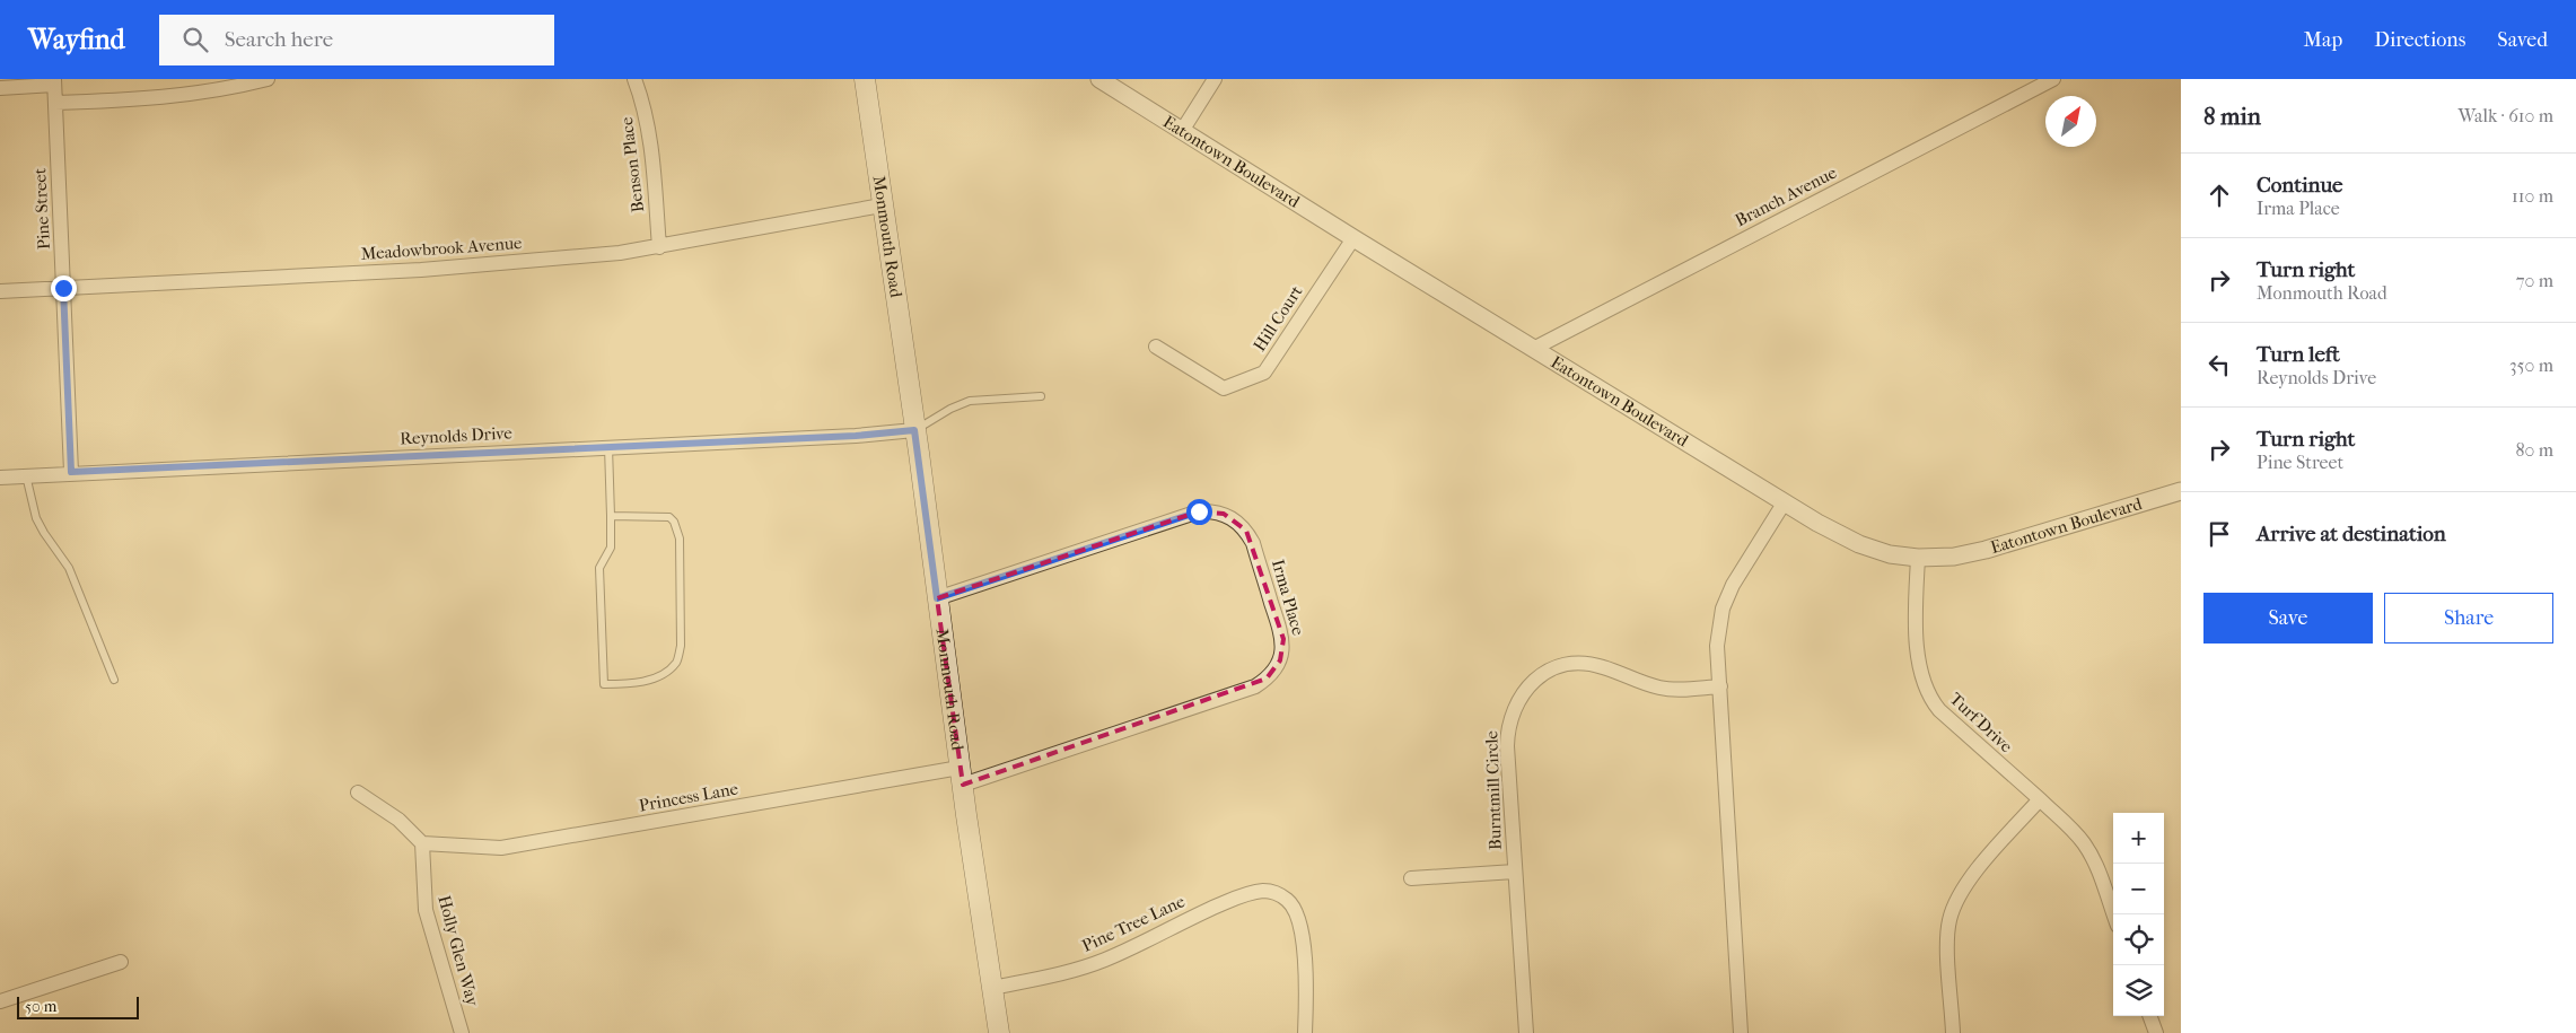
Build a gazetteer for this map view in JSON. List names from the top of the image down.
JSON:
{
  "streets": {
    "main road": ["Monmouth Road"],
    "street": [
      "Eatontown Boulevard",
      "Benson Place",
      "Branch Avenue",
      "Pine Street",
      "Meadowbrook Avenue",
      "Hill Court",
      "Reynolds Drive",
      "Irma Place",
      "Turf Drive",
      "Burntmill Circle",
      "Princess Lane",
      "Pine Tree Lane",
      "Holly Glen Way"
    ]
  },
  "crossings": [
    ["Eatontown Boulevard", "Branch Avenue"],
    ["Eatontown Boulevard", "Hill Court"],
    ["Eatontown Boulevard", "Turf Drive"],
    ["Benson Place", "Meadowbrook Avenue"],
    ["Pine Street", "Meadowbrook Avenue"],
    ["Pine Street", "Reynolds Drive"],
    ["Monmouth Road", "Meadowbrook Avenue"],
    ["Monmouth Road", "Reynolds Drive"],
    ["Monmouth Road", "Irma Place"],
    ["Monmouth Road", "Princess Lane"],
    ["Monmouth Road", "Pine Tree Lane"],
    ["Irma Place", "Princess Lane"],
    ["Princess Lane", "Holly Glen Way"]
  ],
  "scale_bar": "50 m",
  "north": "top right",
  "page": {
    "header": "Wayfind",
    "search": "Search here",
    "nav": ["Map", "Directions", "Saved"],
    "heading": ["8 min", "Walk · 610 m"],
    "list": [
      ["Continue", "Irma Place", "110 m"],
      ["Turn right", "Monmouth Road", "70 m"],
      ["Turn left", "Reynolds Drive", "350 m"],
      ["Turn right", "Pine Street", "80 m"],
      "Arrive at destination"
    ],
    "buttons": ["Save", "Share"],
    "map_buttons": ["+", "−"],
    "scale": "50 m"
  }
}
